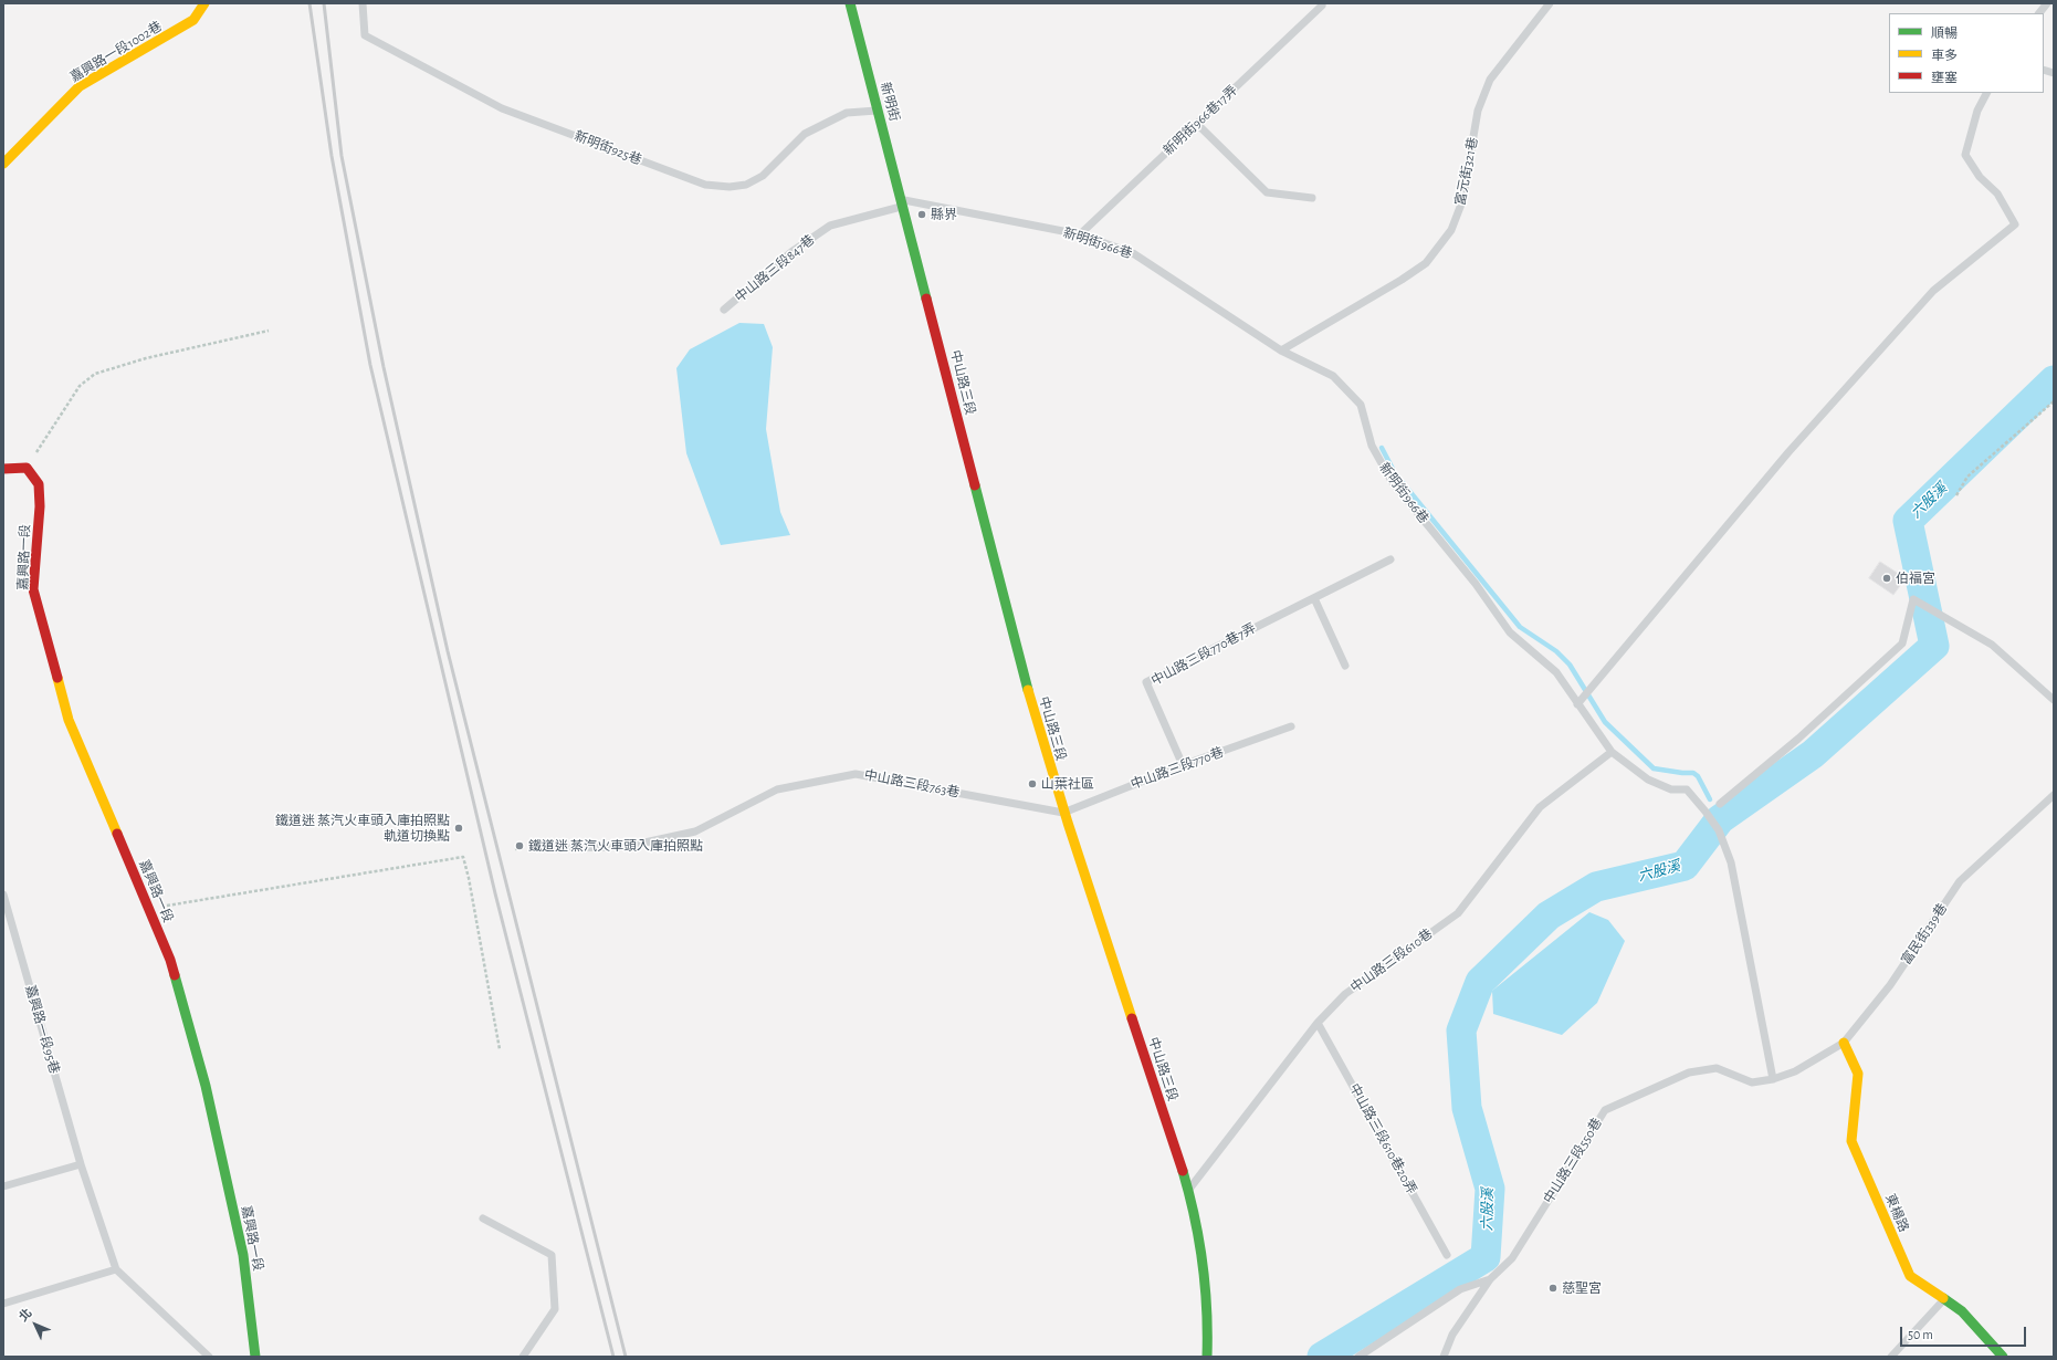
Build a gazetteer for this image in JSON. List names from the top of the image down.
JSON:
{
  "streets": {
    "street": [
      "嘉興路一段1002巷",
      "新明街",
      "中山路三段",
      "嘉興路一段",
      "東楊路"
    ],
    "lane": [
      "新明街966巷17弄",
      "新明街925巷",
      "富元街321巷",
      "新明街966巷",
      "中山路三段847巷",
      "中山路三段770巷7弄",
      "中山路三段770巷",
      "中山路三段763巷",
      "富民街339巷",
      "中山路三段610巷",
      "嘉興路一段95巷",
      "中山路三段610巷20弄",
      "中山路三段550巷"
    ]
  },
  "crossings": [
    ["新明街", "新明街925巷"],
    ["新明街", "新明街966巷"],
    ["新明街", "中山路三段847巷"],
    ["新明街", "中山路三段"],
    ["新明街966巷17弄", "新明街966巷"],
    ["富元街321巷", "新明街966巷"],
    ["新明街966巷", "中山路三段847巷"],
    ["新明街966巷", "中山路三段"],
    ["新明街966巷", "中山路三段610巷"],
    ["新明街966巷", "中山路三段550巷"],
    ["中山路三段847巷", "中山路三段"],
    ["中山路三段", "中山路三段770巷"],
    ["中山路三段", "中山路三段763巷"],
    ["中山路三段", "中山路三段610巷"],
    ["中山路三段770巷7弄", "中山路三段770巷"],
    ["中山路三段770巷", "中山路三段763巷"],
    ["富民街339巷", "中山路三段550巷"],
    ["富民街339巷", "東楊路"],
    ["中山路三段610巷", "中山路三段610巷20弄"]
  ],
  "water": ["六股溪"],
  "places": [
    "縣界",
    "伯福宮",
    "山葉社區",
    "鐵道迷 蒸汽火車頭入庫拍照點 軌道切換點",
    "鐵道迷 蒸汽火車頭入庫拍照點",
    "慈聖宮"
  ],
  "legend": ["順暢", "車多", "壅塞"],
  "scale_bar": "50 m",
  "north": "top left"
}
